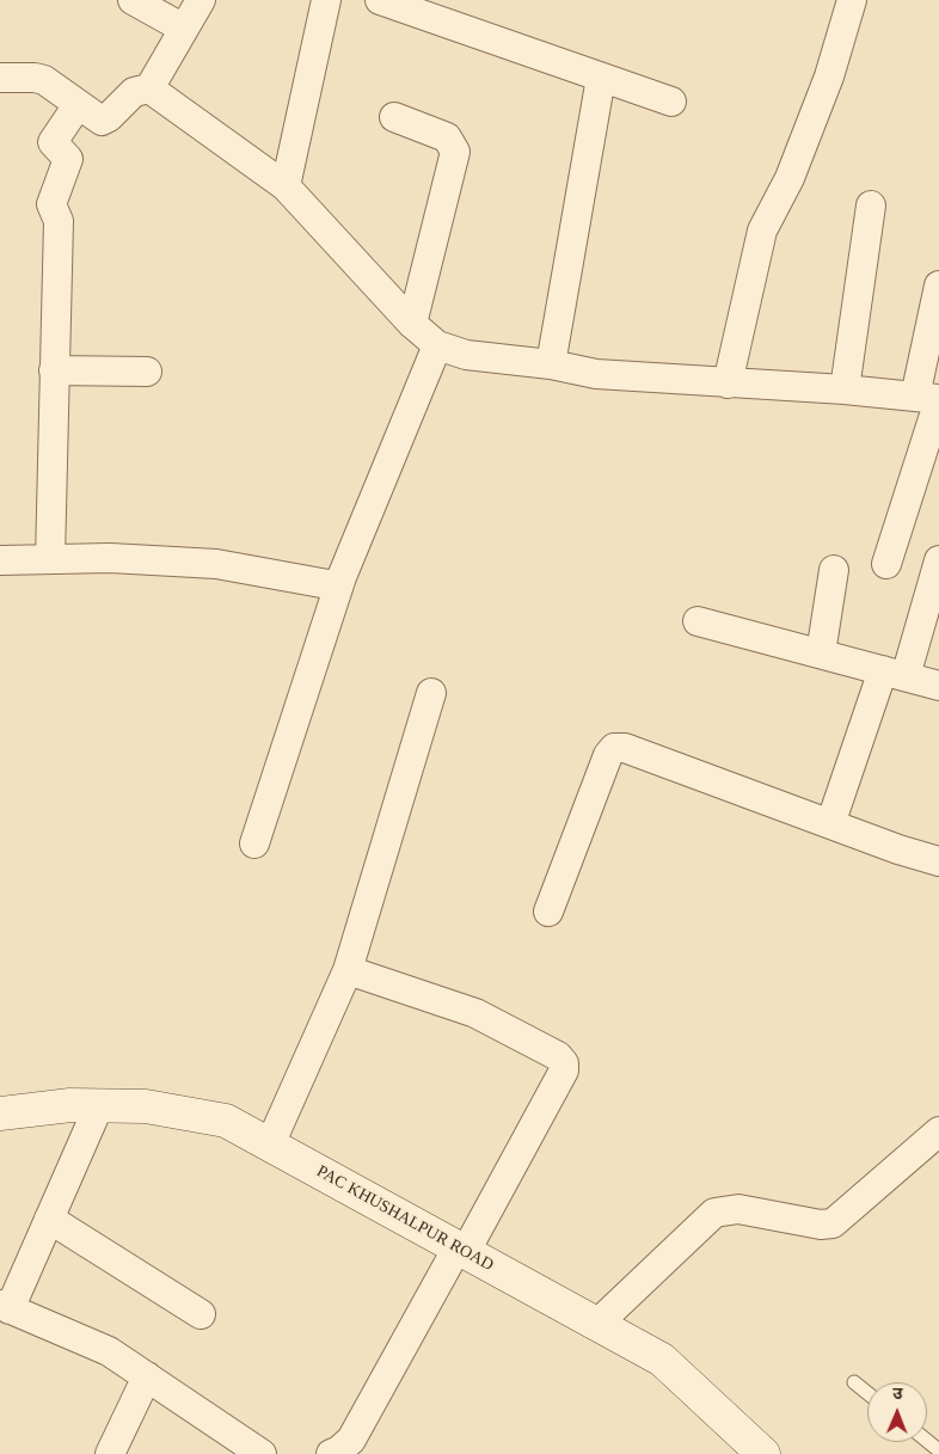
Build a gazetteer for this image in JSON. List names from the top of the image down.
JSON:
{
  "streets": {
    "main road": ["PAC KHUSHALPUR ROAD"]
  },
  "north": "top"
}
